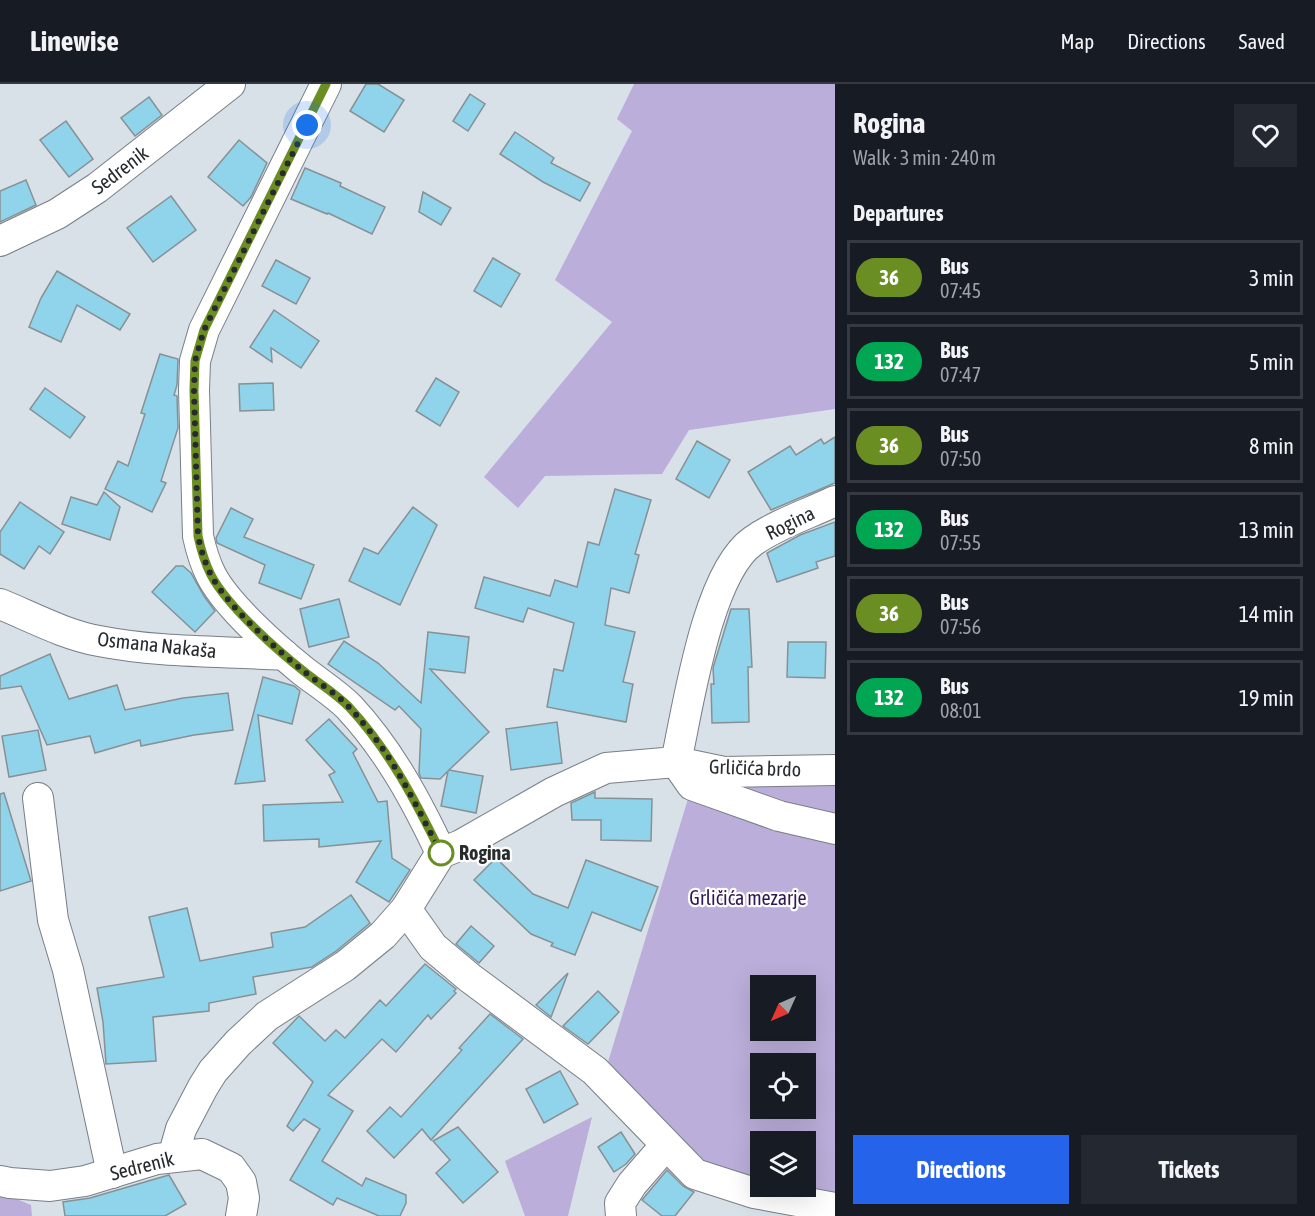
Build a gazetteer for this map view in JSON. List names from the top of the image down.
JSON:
{
  "streets": {
    "street": [
      "Sedrenik",
      "Rogina",
      "Osmana Nakaša",
      "Grličića brdo"
    ]
  },
  "crossings": [
    ["Rogina", "Grličića brdo"]
  ],
  "parks": ["Grličića mezarje"],
  "places": ["Rogina"],
  "lines": ["bus line 36"],
  "north": "bottom left",
  "page": {
    "header": "Linewise",
    "nav": ["Map", "Directions", "Saved"],
    "heading": [
      ["Rogina", "Walk · 3 min · 240 m"],
      "Departures"
    ],
    "list": [
      {
        "mark": "36",
        "name": "Bus",
        "note": "07:45",
        "value": "3 min"
      },
      {
        "mark": "132",
        "name": "Bus",
        "note": "07:47",
        "value": "5 min"
      },
      {
        "mark": "36",
        "name": "Bus",
        "note": "07:50",
        "value": "8 min"
      },
      {
        "mark": "132",
        "name": "Bus",
        "note": "07:55",
        "value": "13 min"
      },
      {
        "mark": "36",
        "name": "Bus",
        "note": "07:56",
        "value": "14 min"
      },
      {
        "mark": "132",
        "name": "Bus",
        "note": "08:01",
        "value": "19 min"
      }
    ],
    "buttons": ["Directions", "Tickets"]
  }
}
